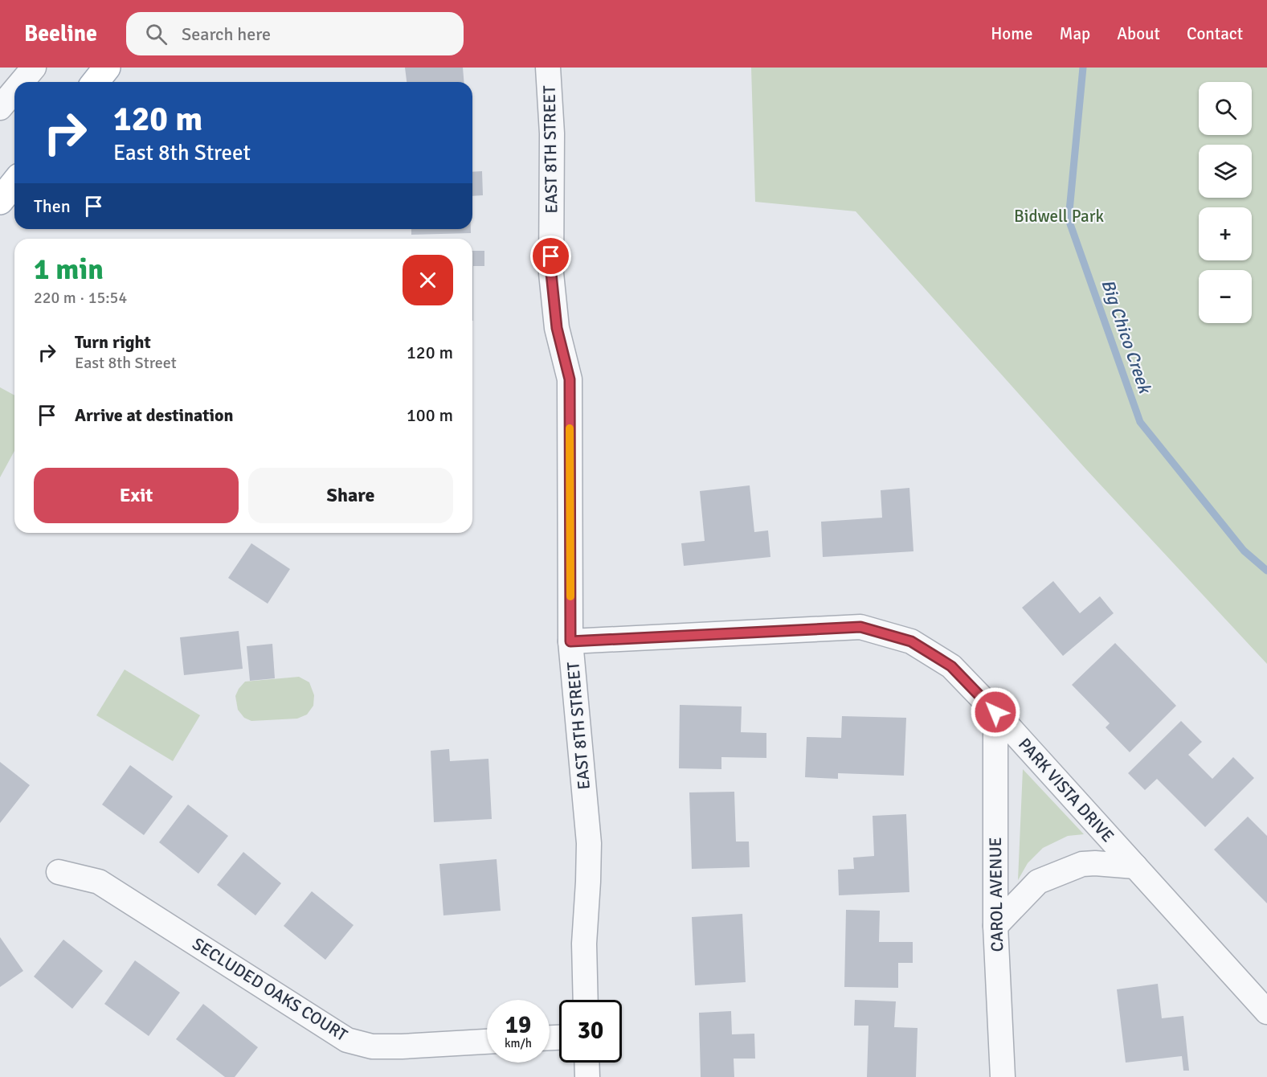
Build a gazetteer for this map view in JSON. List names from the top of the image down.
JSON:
{
  "streets": {
    "street": [
      "EAST 8TH STREET",
      "PARK VISTA DRIVE",
      "CAROL AVENUE",
      "SECLUDED OAKS COURT"
    ]
  },
  "crossings": [
    ["EAST 8TH STREET", "PARK VISTA DRIVE"],
    ["PARK VISTA DRIVE", "CAROL AVENUE"]
  ],
  "water": ["Big Chico Creek"],
  "parks": ["Bidwell Park"],
  "page": {
    "header": "Beeline",
    "search": "Search here",
    "nav": [
      "Home",
      "Map",
      "About",
      "Contact"
    ],
    "map_buttons": ["+", "−"],
    "turn": ["120 m", "East 8th Street"],
    "then": "Then",
    "heading": ["1 min", "220 m · 15:54"],
    "list": [
      {
        "name": "Turn right",
        "note": "East 8th Street",
        "value": "120 m"
      },
      {
        "name": "Arrive at destination",
        "value": "100 m"
      }
    ],
    "buttons": ["Exit", "Share"],
    "speed": "19 km/h",
    "limit": "30"
  }
}
